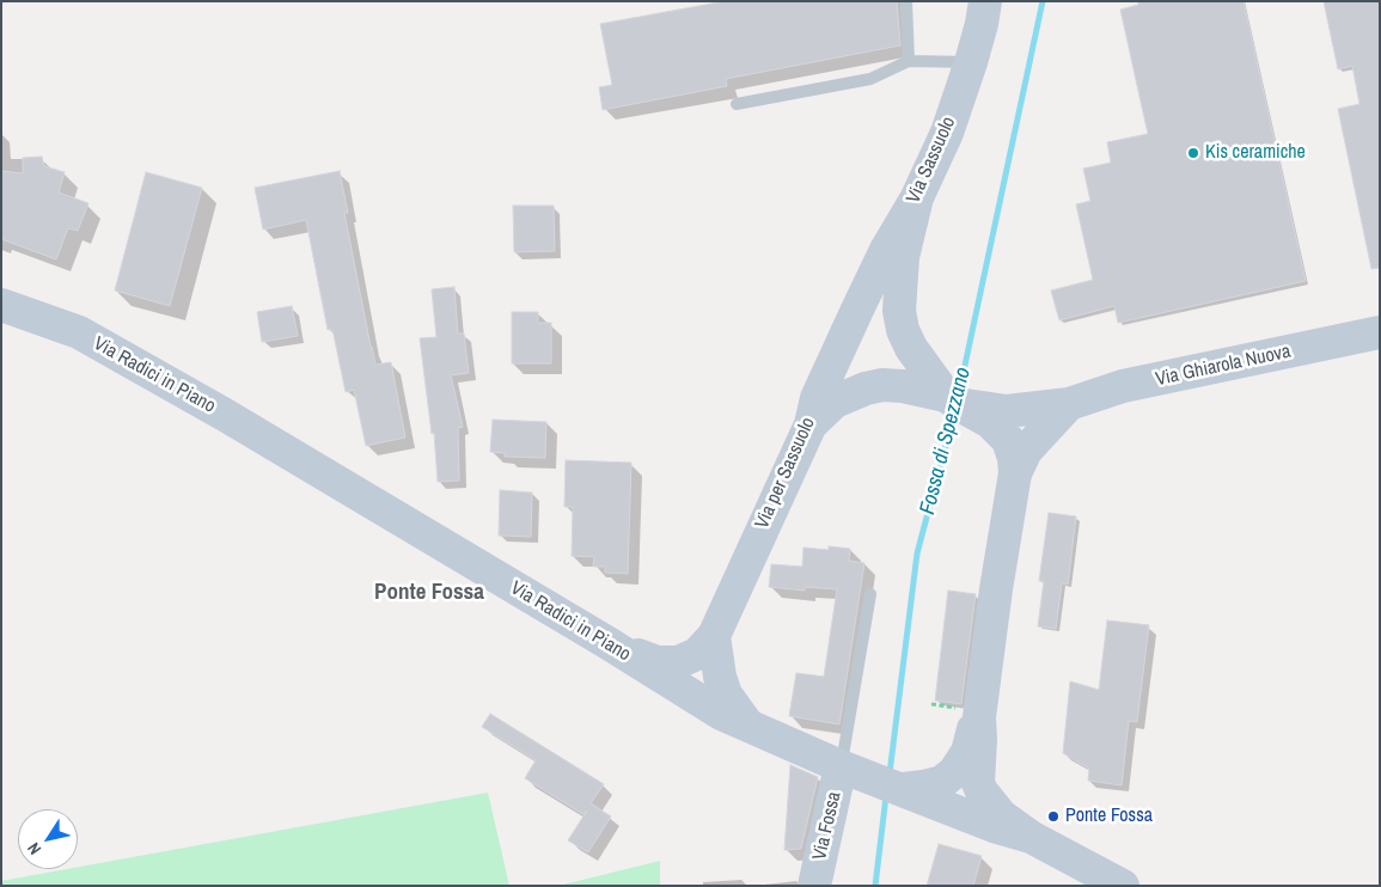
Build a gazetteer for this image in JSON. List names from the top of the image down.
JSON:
{
  "streets": {
    "street": [
      "Via Sassuolo",
      "Via Ghiarola Nuova",
      "Via Radici in Piano",
      "Via per Sassuolo",
      "Via Fossa"
    ]
  },
  "crossings": [
    ["Via Sassuolo", "Via per Sassuolo"],
    ["Via Ghiarola Nuova", "Via per Sassuolo"],
    ["Via Radici in Piano", "Via Fossa"]
  ],
  "districts": ["Ponte Fossa"],
  "water": ["Fossa di Spezzano"],
  "places": ["Kis ceramiche", "Ponte Fossa"],
  "north": "bottom left"
}
